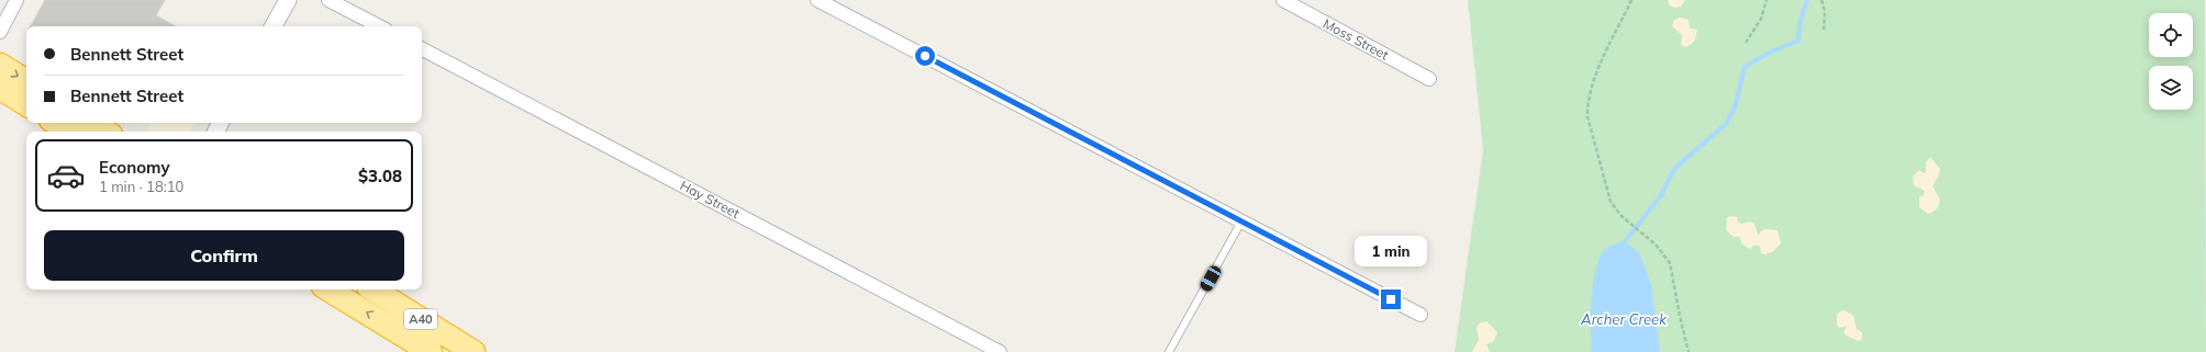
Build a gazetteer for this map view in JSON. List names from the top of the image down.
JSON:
{
  "streets": {
    "highway": ["A40"],
    "street": ["Moss Street", "Hay Street"]
  },
  "water": ["Archer Creek"],
  "page": {
    "banner": ["Bennett Street", "Bennett Street"],
    "list": [
      {
        "name": "Economy",
        "note": "1 min · 18:10",
        "value": "$3.08"
      }
    ],
    "buttons": "Confirm",
    "bubble": "1 min"
  }
}
